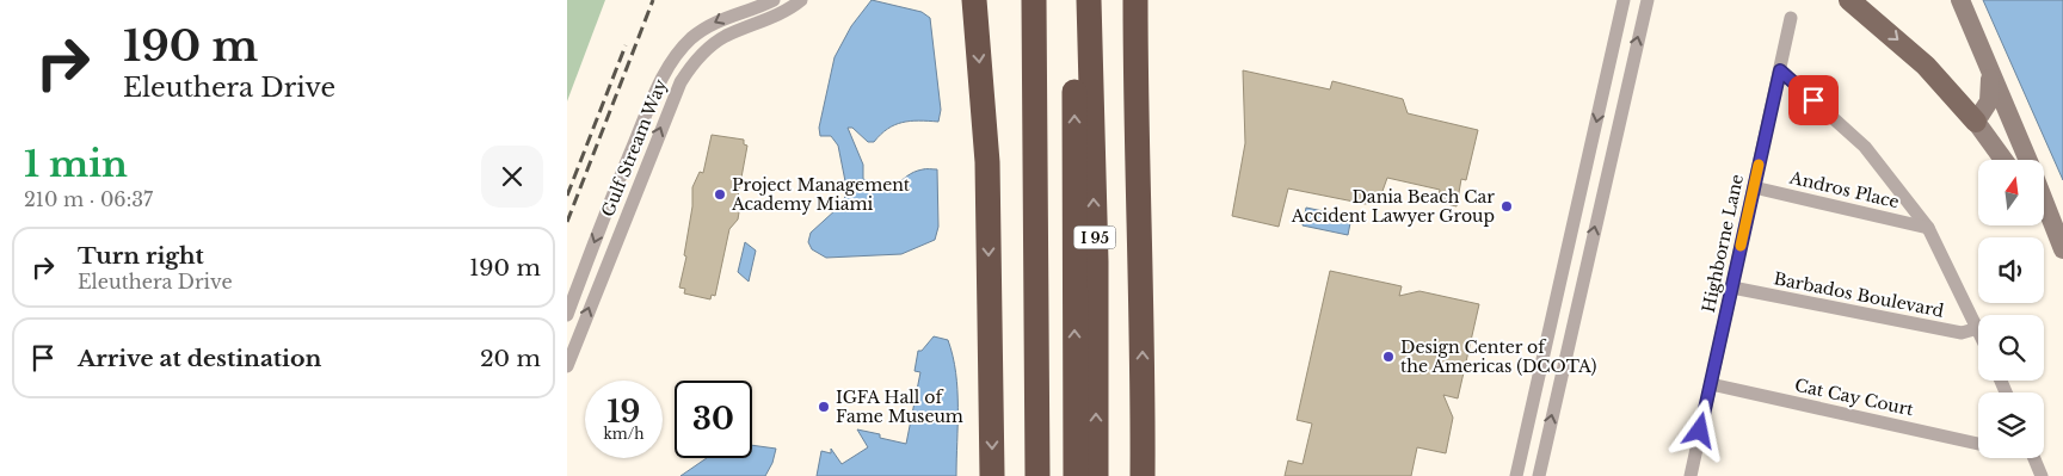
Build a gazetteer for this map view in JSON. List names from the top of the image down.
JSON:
{
  "streets": {
    "highway": ["I 95"],
    "street": [
      "Gulf Stream Way",
      "Andros Place",
      "Highborne Lane",
      "Barbados Boulevard",
      "Cat Cay Court"
    ]
  },
  "crossings": [
    ["Andros Place", "Highborne Lane"],
    ["Highborne Lane", "Barbados Boulevard"],
    ["Highborne Lane", "Cat Cay Court"]
  ],
  "places": [
    "Project Management Academy Miami",
    "Dania Beach Car Accident Lawyer Group",
    "Design Center of the Americas (DCOTA)",
    "IGFA Hall of Fame Museum"
  ],
  "north": "top",
  "page": {
    "turn": ["190 m", "Eleuthera Drive"],
    "heading": ["1 min", "210 m · 06:37"],
    "list": [
      {
        "name": "Turn right",
        "note": "Eleuthera Drive",
        "value": "190 m"
      },
      {
        "name": "Arrive at destination",
        "value": "20 m"
      }
    ],
    "speed": "19 km/h",
    "limit": "30"
  }
}
